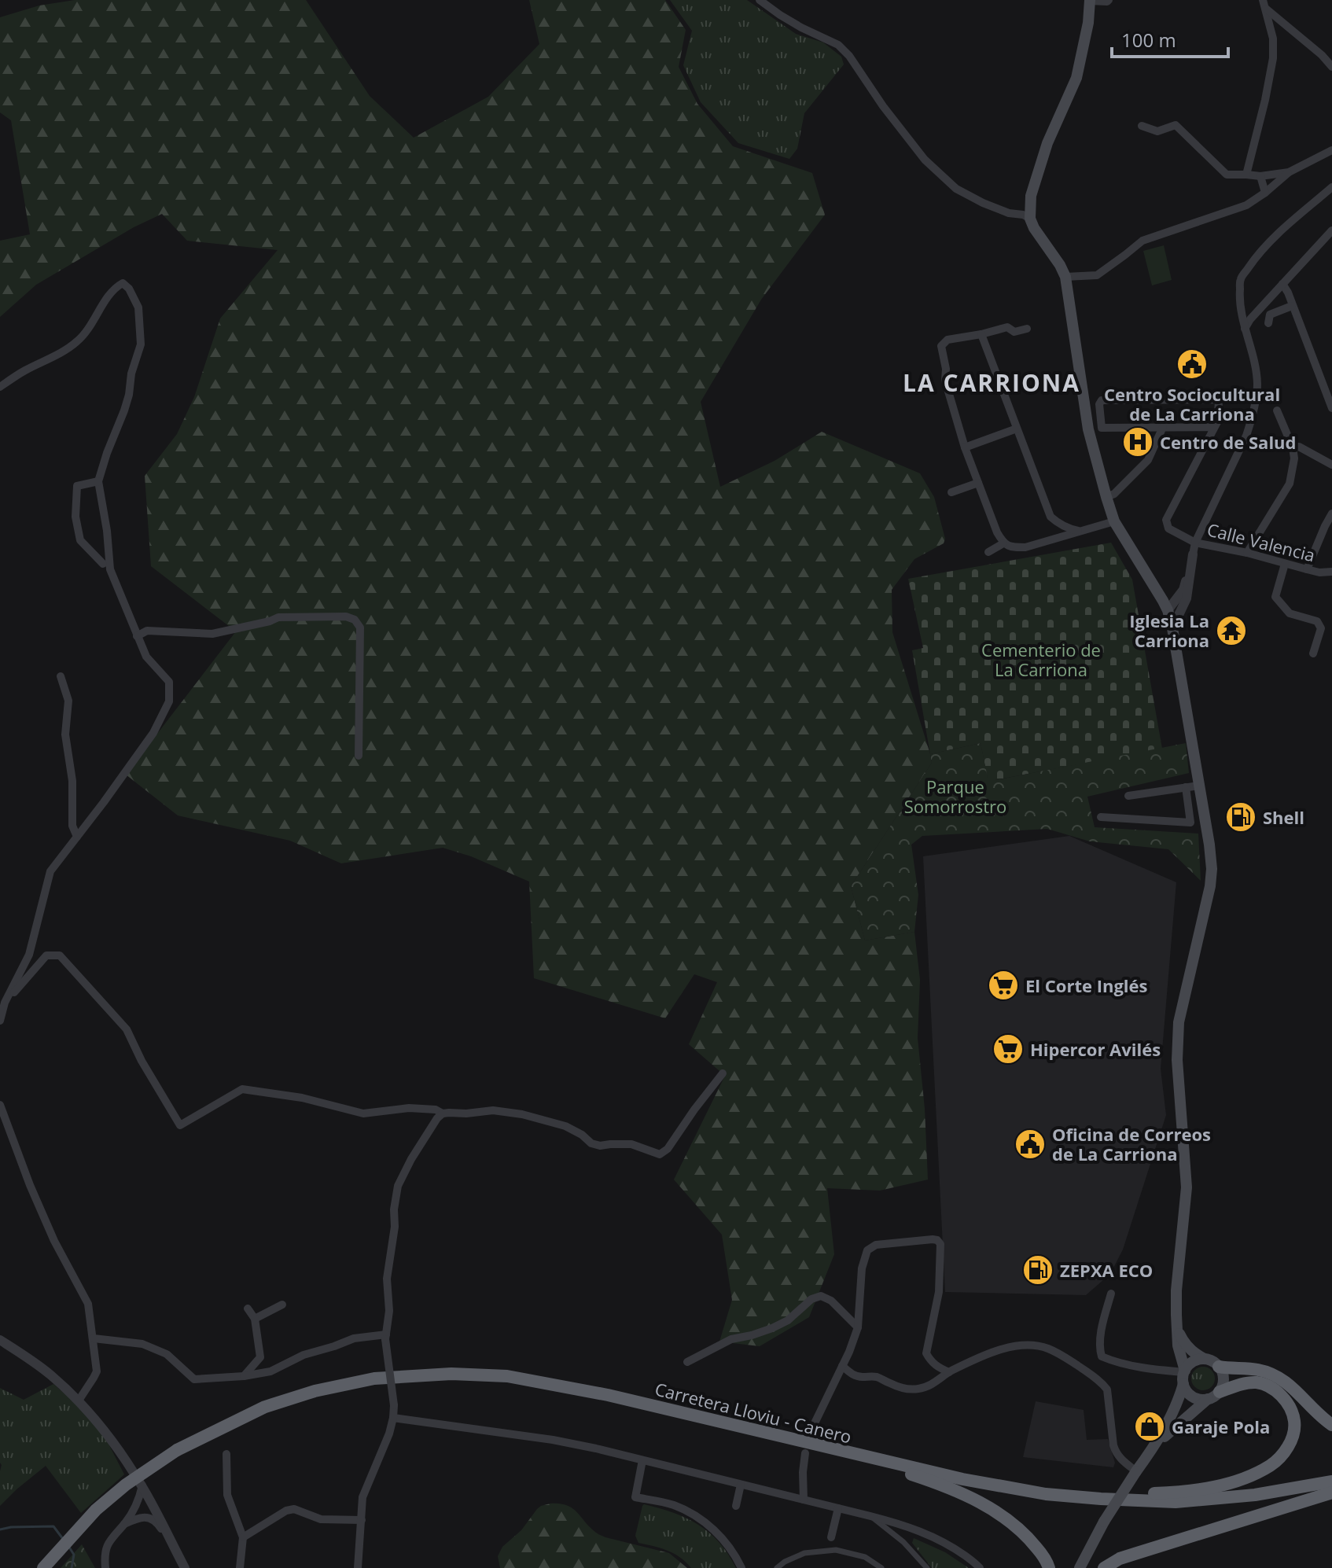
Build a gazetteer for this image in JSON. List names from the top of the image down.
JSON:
{
  "streets": {
    "highway": ["Carretera Lloviu - Canero"],
    "street": ["Calle Valencia"]
  },
  "districts": ["LA CARRIONA"],
  "parks": ["Cementerio de La Carriona", "Parque Somorrostro"],
  "places": {
    "public building": ["Centro Sociocultural de La Carriona", "Oficina de Correos de La Carriona"],
    "hospital": ["Centro de Salud"],
    "temple": ["Iglesia La Carriona"],
    "fuel station": ["Shell", "ZEPXA ECO"],
    "supermarket": ["El Corte Inglés", "Hipercor Avilés"],
    "shop": ["Garaje Pola"]
  },
  "scale_bar": "100 m"
}
